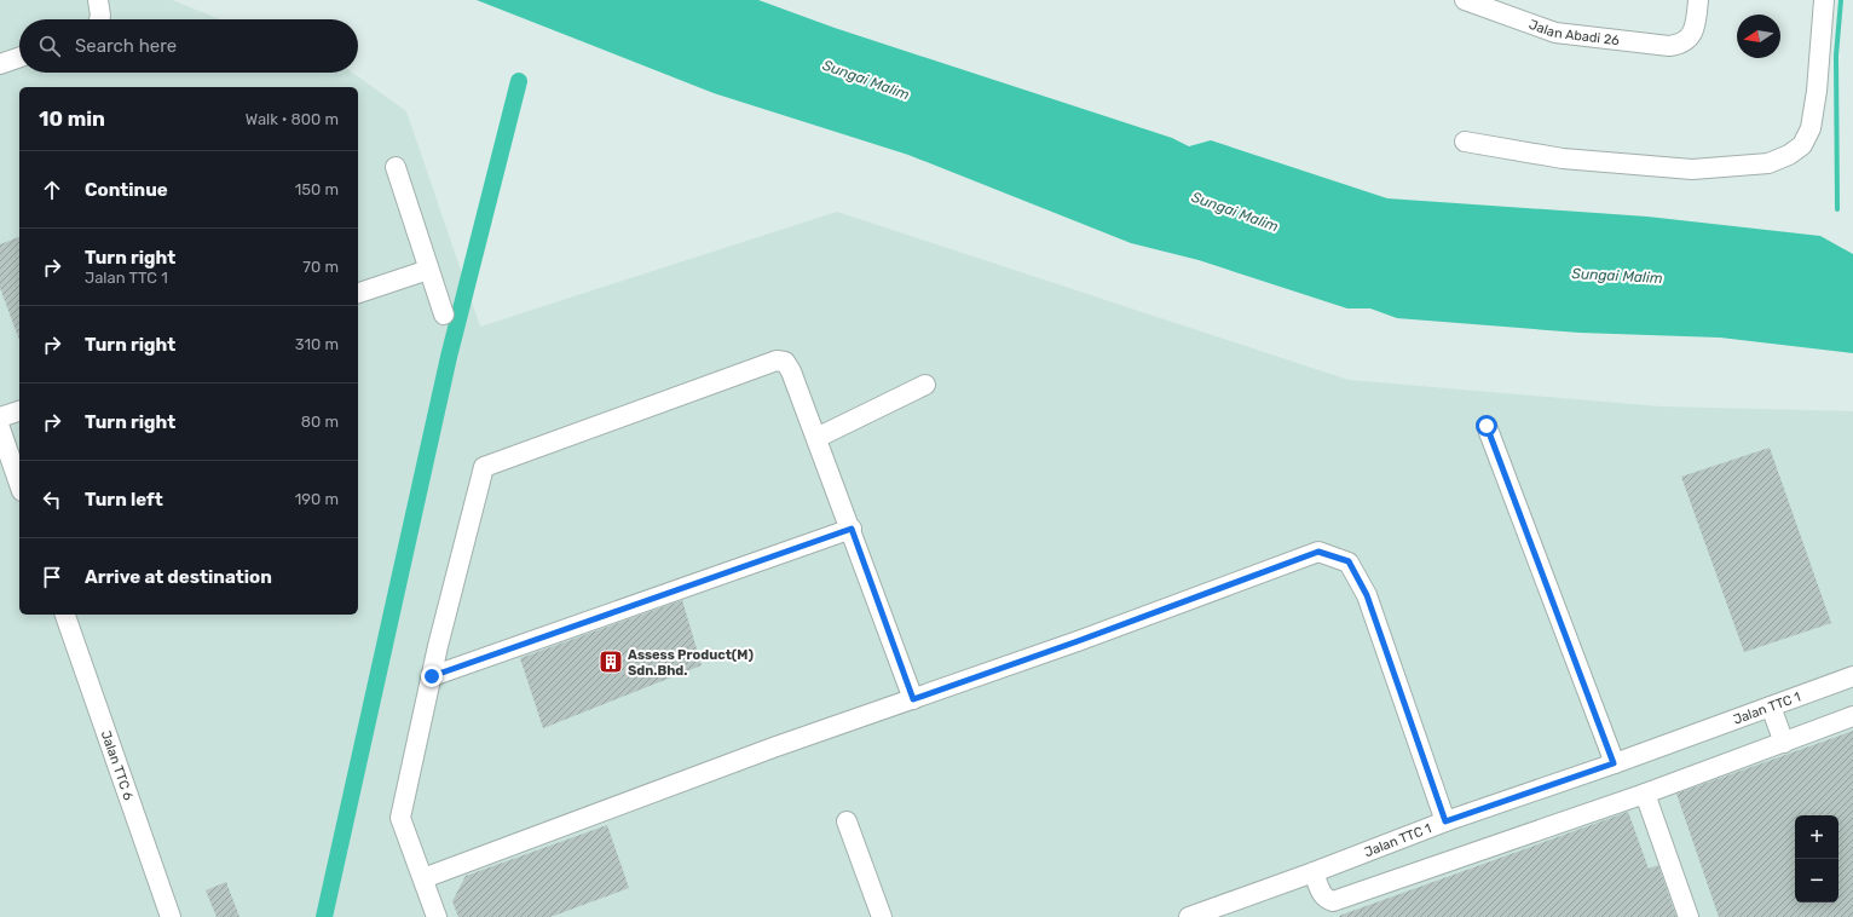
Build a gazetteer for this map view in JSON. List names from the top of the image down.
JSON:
{
  "streets": {
    "street": ["Jalan Abadi 26", "Jalan TTC 1", "Jalan TTC 6"]
  },
  "water": ["Sungai Malim"],
  "places": {
    "building": ["Assess Product(M) Sdn.Bhd."]
  },
  "north": "left",
  "page": {
    "search": "Search here",
    "heading": ["10 min", "Walk · 800 m"],
    "list": [
      ["Continue", "150 m"],
      ["Turn right", "Jalan TTC 1", "70 m"],
      ["Turn right", "310 m"],
      ["Turn right", "80 m"],
      ["Turn left", "190 m"],
      "Arrive at destination"
    ],
    "map_buttons": ["+", "−"]
  }
}
